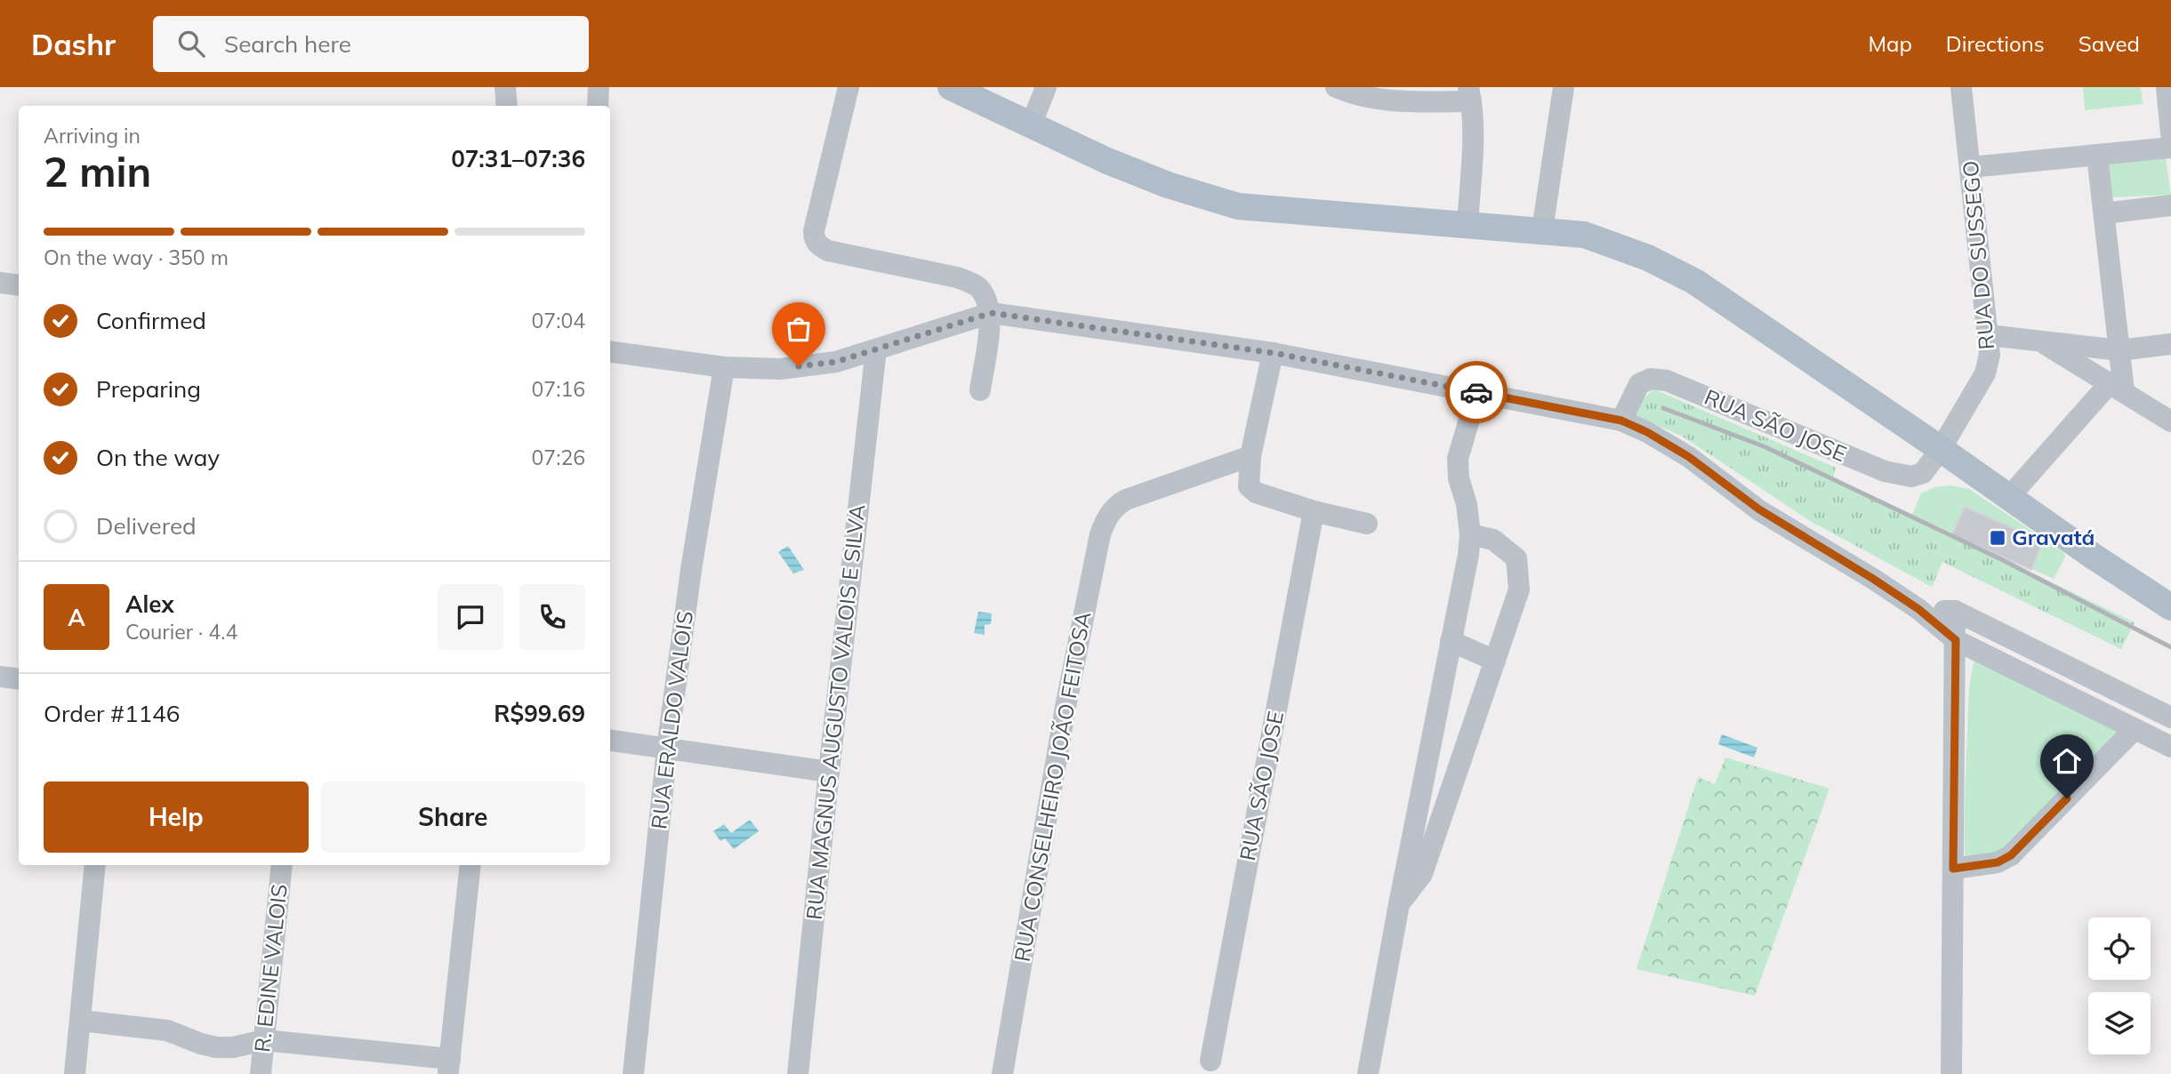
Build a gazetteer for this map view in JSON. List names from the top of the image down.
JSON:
{
  "streets": {
    "street": [
      "RUA DO SUSSEGO",
      "RUA SÃO JOSE",
      "RUA MAGNUS AUGUSTO VALOIS E SILVA",
      "RUA ERALDO VALOIS",
      "RUA CONSELHEIRO JOÃO FEITOSA",
      "R. EDINE VALOIS"
    ]
  },
  "crossings": [
    ["RUA DO SUSSEGO", "RUA SÃO JOSE"]
  ],
  "places": {
    "transit": ["Gravatá"]
  },
  "page": {
    "header": "Dashr",
    "search": "Search here",
    "nav": ["Map", "Directions", "Saved"],
    "heading": ["2 min", "Arriving in", "07:31–07:36"],
    "panel": [
      "Alex",
      "Courier · 4.4",
      "Order #1146",
      "R$99.69"
    ],
    "bar": "On the way · 350 m",
    "list": [
      ["Confirmed", "07:04"],
      ["Preparing", "07:16"],
      ["On the way", "07:26"],
      "Delivered"
    ],
    "round": "A",
    "buttons": ["Help", "Share"]
  }
}
